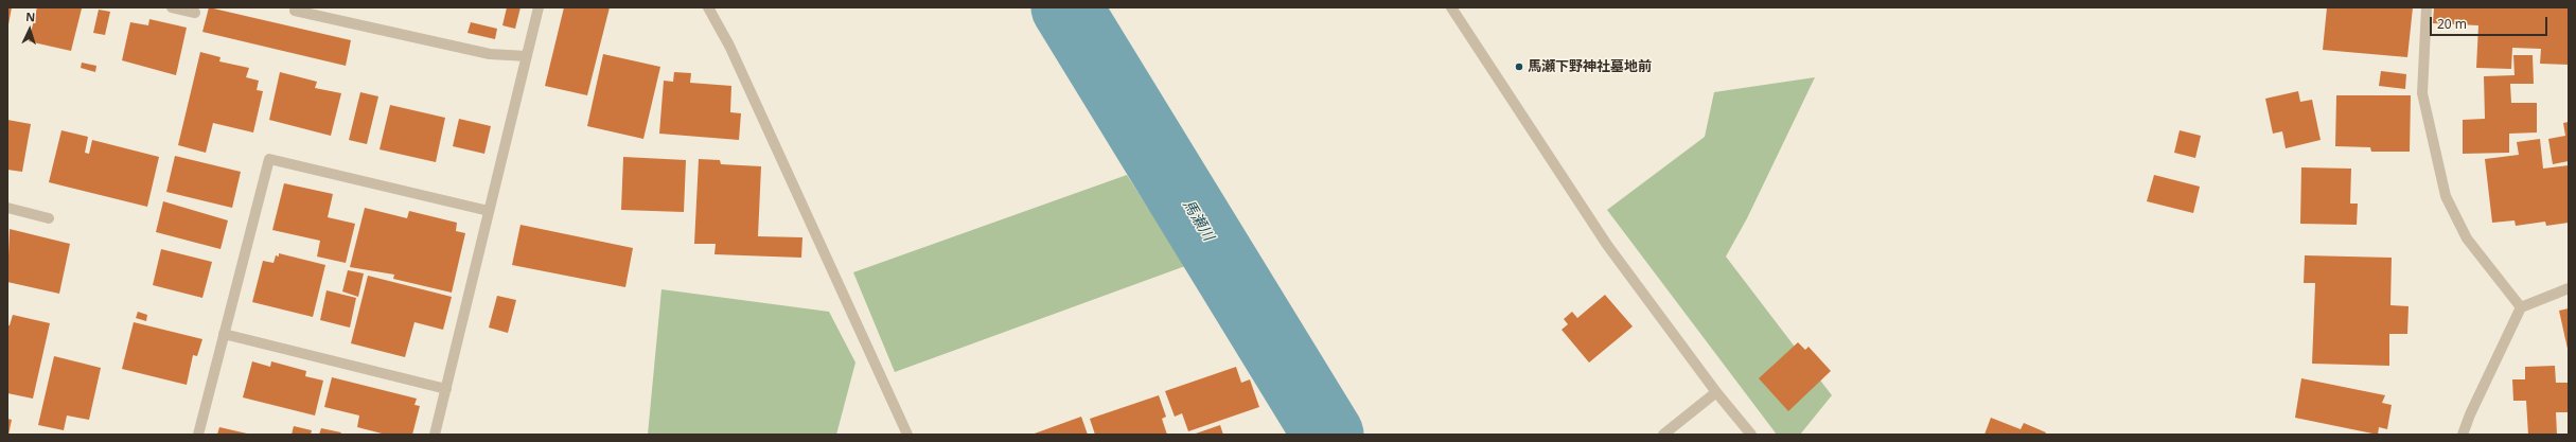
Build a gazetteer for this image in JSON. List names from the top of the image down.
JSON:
{
  "water": ["馬瀬川"],
  "places": ["馬瀬下野神社墓地前"],
  "scale_bar": "20 m",
  "north": "top"
}
